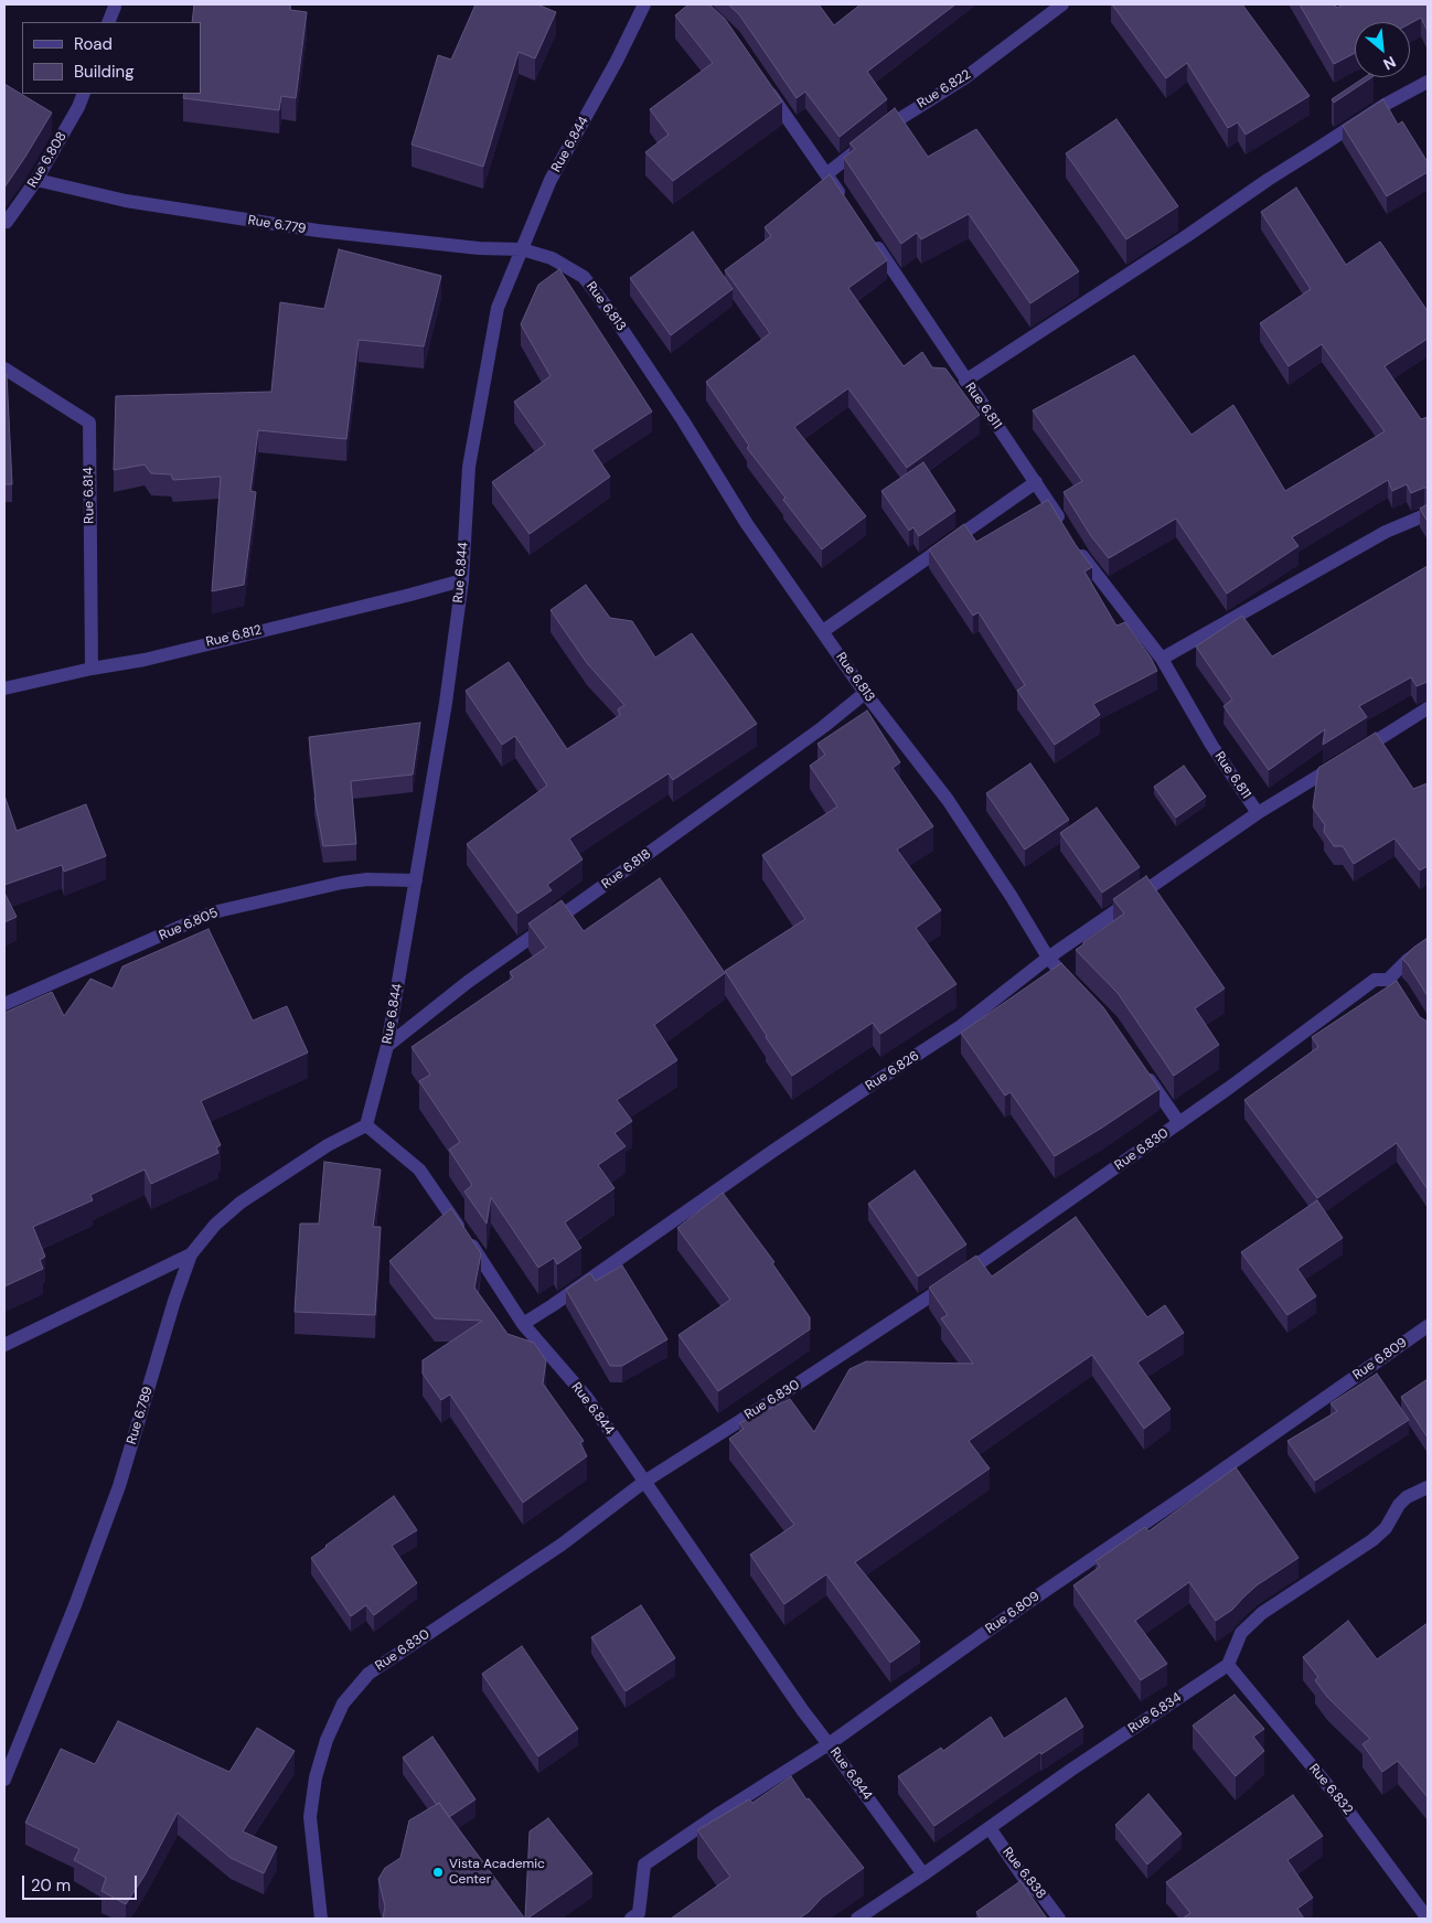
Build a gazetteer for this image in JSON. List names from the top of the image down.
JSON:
{
  "streets": {
    "street": [
      "Rue 6.822",
      "Rue 6.844",
      "Rue 6.808",
      "Rue 6.779",
      "Rue 6.813",
      "Rue 6.811",
      "Rue 6.814",
      "Rue 6.812",
      "Rue 6.818",
      "Rue 6.805",
      "Rue 6.826",
      "Rue 6.830",
      "Rue 6.809",
      "Rue 6.789",
      "Rue 6.834",
      "Rue 6.832",
      "Rue 6.838"
    ]
  },
  "crossings": [
    ["Rue 6.844", "Rue 6.779"],
    ["Rue 6.844", "Rue 6.813"],
    ["Rue 6.844", "Rue 6.812"],
    ["Rue 6.844", "Rue 6.818"],
    ["Rue 6.844", "Rue 6.805"],
    ["Rue 6.844", "Rue 6.826"],
    ["Rue 6.844", "Rue 6.830"],
    ["Rue 6.844", "Rue 6.809"],
    ["Rue 6.844", "Rue 6.789"],
    ["Rue 6.844", "Rue 6.834"],
    ["Rue 6.808", "Rue 6.779"],
    ["Rue 6.779", "Rue 6.813"],
    ["Rue 6.813", "Rue 6.818"],
    ["Rue 6.813", "Rue 6.826"],
    ["Rue 6.811", "Rue 6.826"],
    ["Rue 6.814", "Rue 6.812"],
    ["Rue 6.834", "Rue 6.832"],
    ["Rue 6.834", "Rue 6.838"]
  ],
  "places": ["Vista Academic Center"],
  "legend": ["Road", "Building"],
  "scale_bar": "20 m",
  "north": "bottom right"
}
